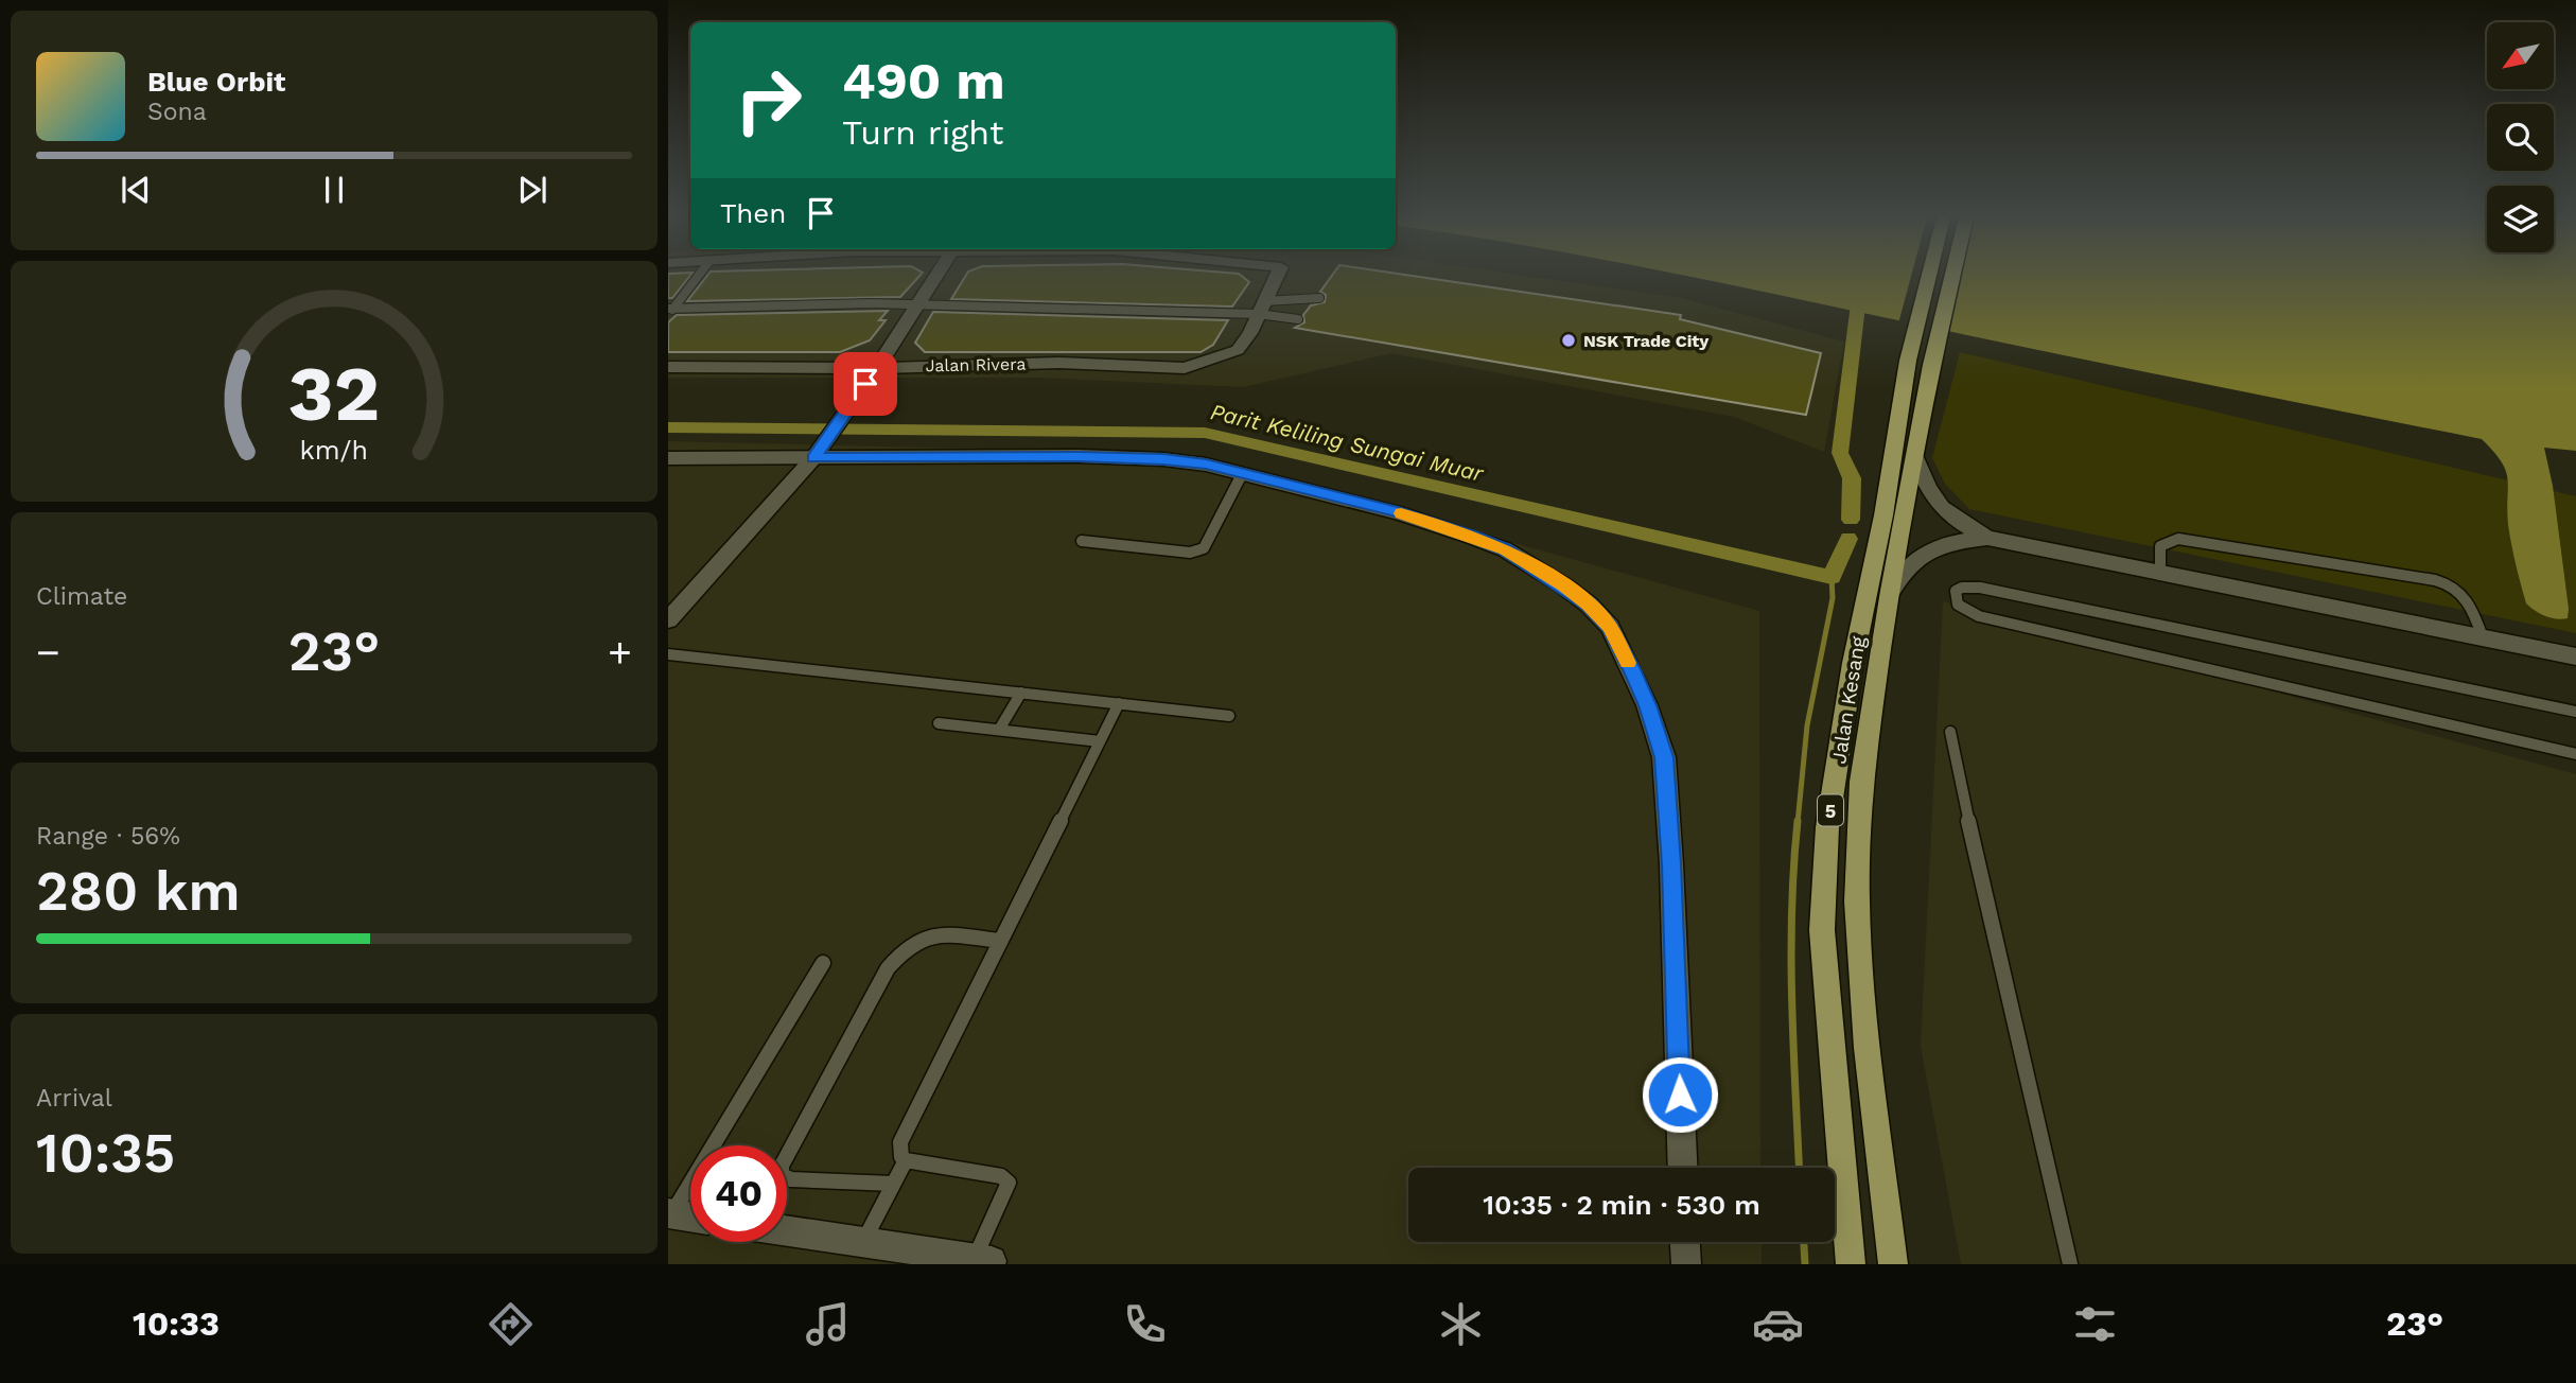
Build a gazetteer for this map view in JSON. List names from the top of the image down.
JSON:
{
  "streets": {
    "main road": ["Jalan Kesang", "5"],
    "street": ["Jalan Rivera"]
  },
  "water": ["Parit Keliling Sungai Muar"],
  "places": ["NSK Trade City"],
  "north": "bottom left",
  "page": {
    "turn": ["490 m", "Turn right"],
    "song": ["Blue Orbit", "Sona"],
    "then": "Then",
    "tile": [
      "Climate",
      ["Range · 56%", "280 km"],
      ["Arrival", "10:35"]
    ],
    "heat": ["−", "23°", "+"],
    "limit": "40",
    "trip": "10:35 · 2 min · 530 m",
    "tabs": ["10:33", "23°"],
    "gauge": ["32", "km/h"]
  }
}
